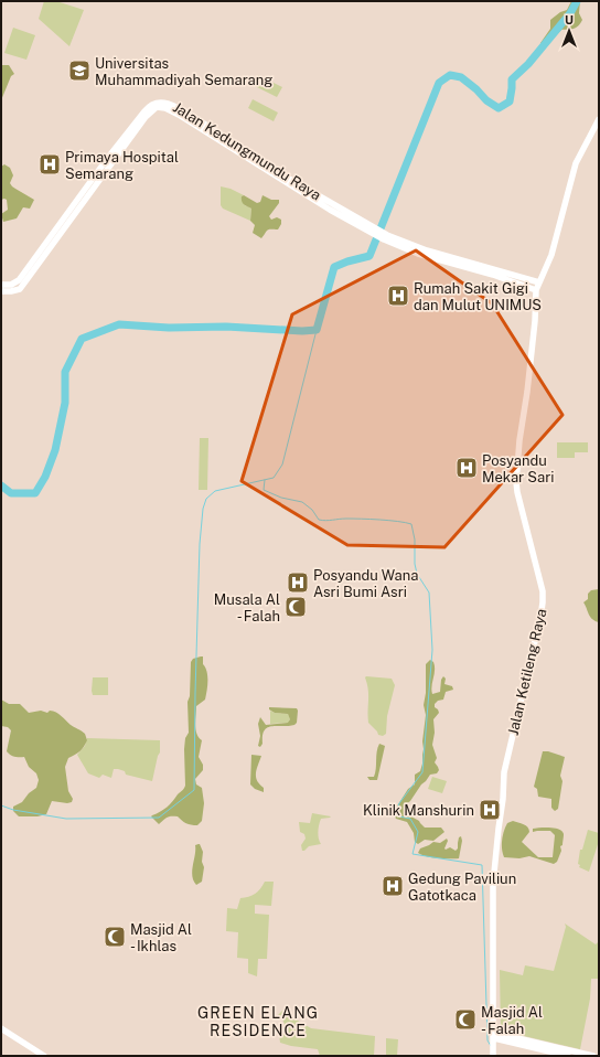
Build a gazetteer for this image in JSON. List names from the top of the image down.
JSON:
{
  "streets": {
    "main road": ["Jalan Kedungmundu Raya", "Jalan Ketileng Raya"]
  },
  "crossings": [
    ["Jalan Kedungmundu Raya", "Jalan Ketileng Raya"]
  ],
  "districts": ["GREEN ELANG RESIDENCE"],
  "places": {
    "school or university": ["Universitas Muhammadiyah Semarang"],
    "hospital": [
      "Primaya Hospital Semarang",
      "Rumah Sakit Gigi dan Mulut UNIMUS",
      "Posyandu Mekar Sari",
      "Posyandu Wana Asri Bumi Asri",
      "Klinik Manshurin",
      "Gedung Paviliun Gatotkaca"
    ],
    "mosque": ["Musala Al - Falah", "Masjid Al - Ikhlas", "Masjid Al - Falah"]
  },
  "north": "top"
}
